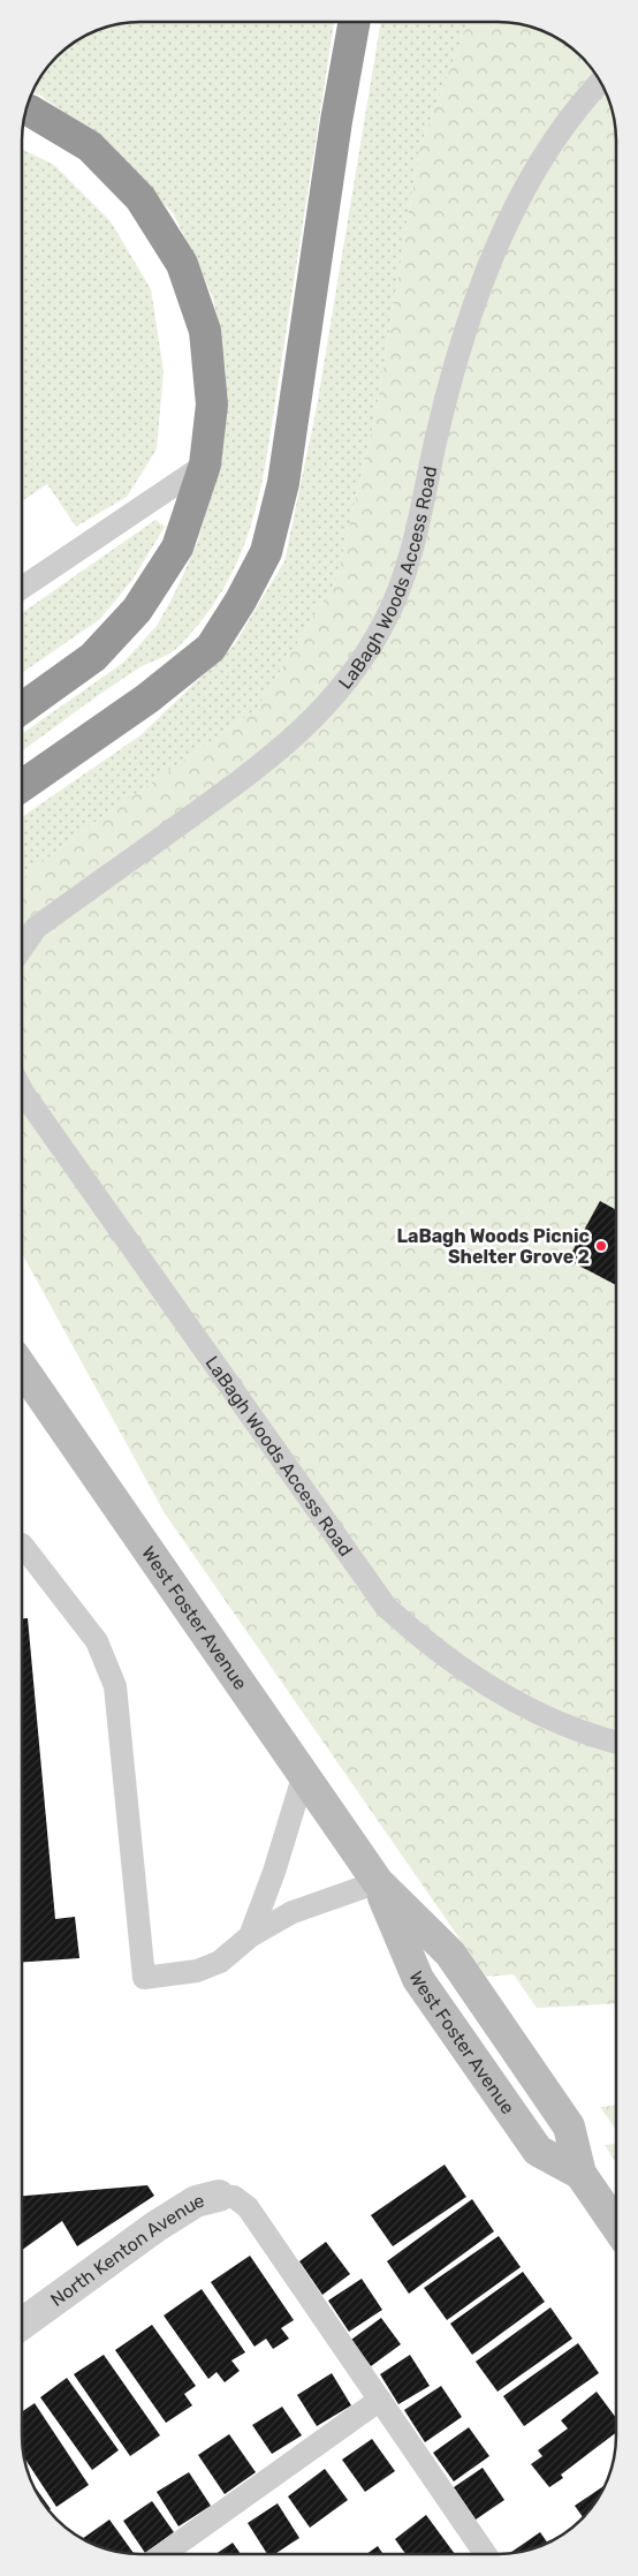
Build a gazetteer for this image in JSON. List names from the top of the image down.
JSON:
{
  "streets": {
    "main road": ["West Foster Avenue"],
    "street": ["North Kenton Avenue"],
    "lane": ["LaBagh Woods Access Road"]
  },
  "places": ["LaBagh Woods Picnic Shelter Grove 2"]
}
